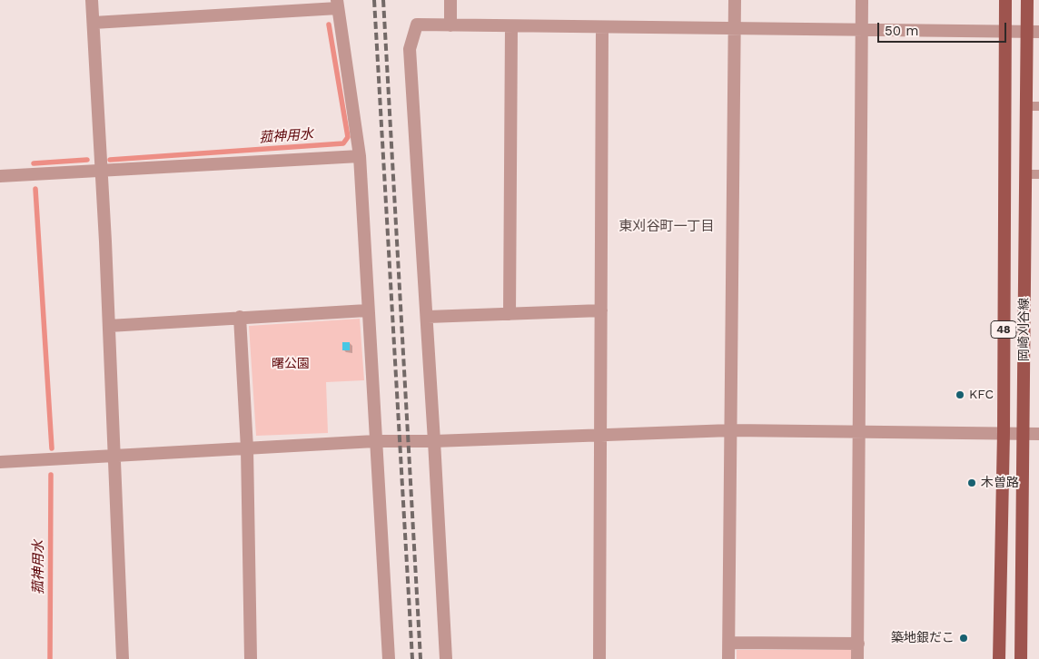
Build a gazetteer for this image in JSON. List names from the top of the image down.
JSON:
{
  "streets": {
    "main road": ["48", "岡崎刈谷線"]
  },
  "districts": ["東刈谷町一丁目"],
  "water": ["菰神用水"],
  "parks": ["曙公園"],
  "places": ["KFC", "木曽路", "築地銀だこ"],
  "scale_bar": "50 m"
}
